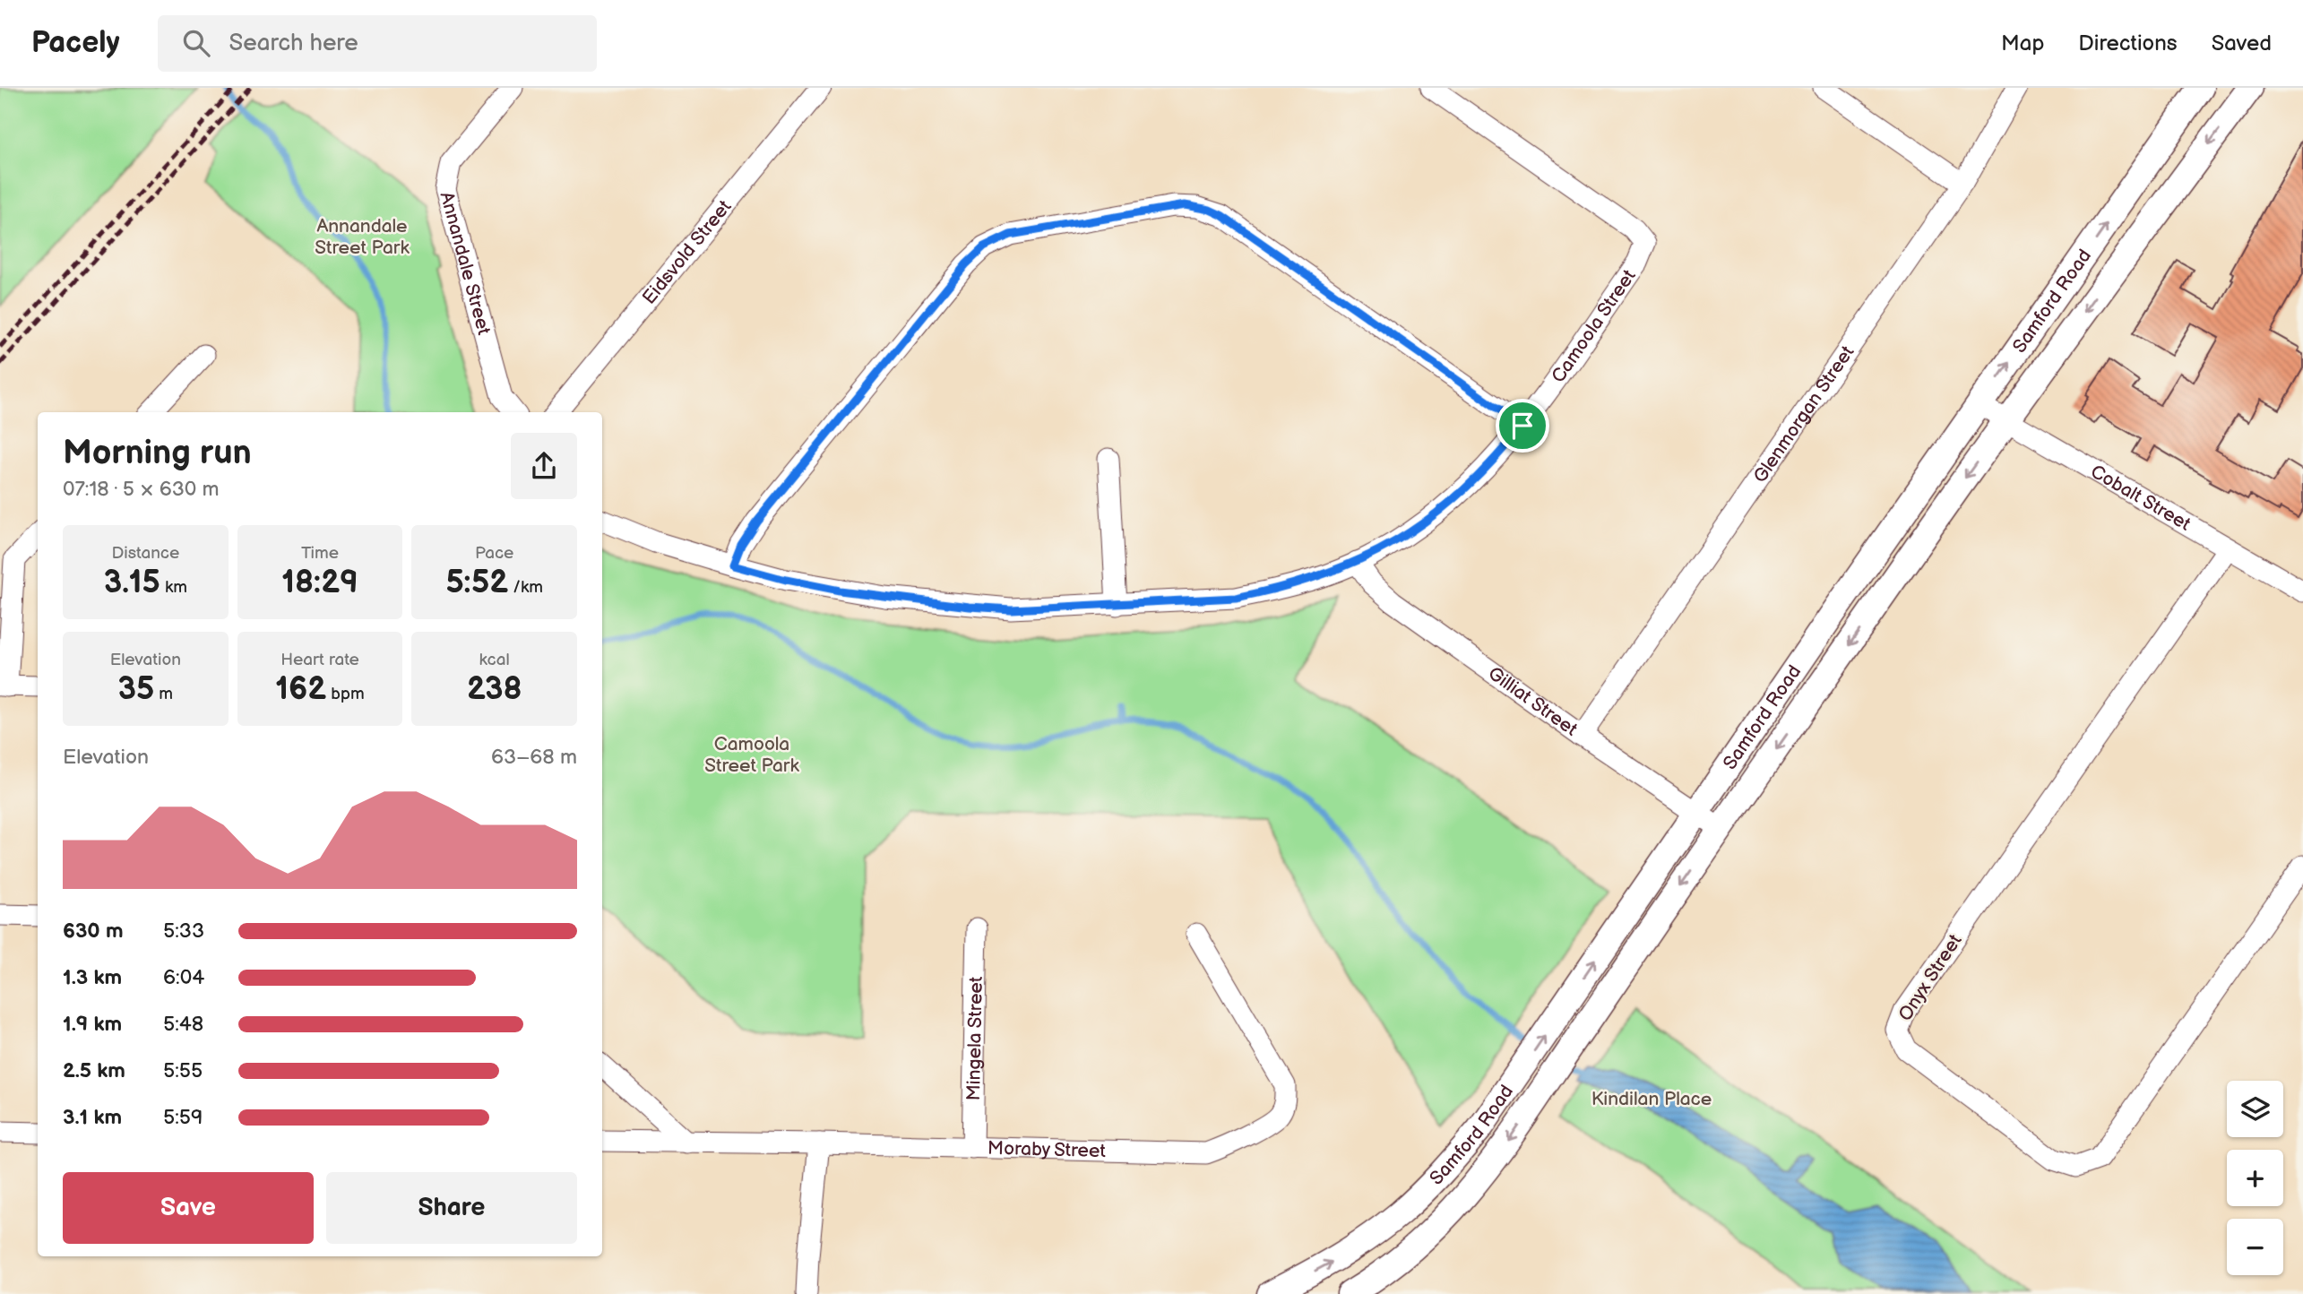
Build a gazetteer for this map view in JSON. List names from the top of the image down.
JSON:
{
  "streets": {
    "main road": ["Samford Road"],
    "street": [
      "Eidsvold Street",
      "Annandale Street",
      "Camoola Street",
      "Glenmorgan Street",
      "Cobalt Street",
      "Gilliat Street",
      "Onyx Street",
      "Mingela Street",
      "Moraby Street"
    ]
  },
  "crossings": [
    ["Samford Road", "Cobalt Street"],
    ["Samford Road", "Gilliat Street"],
    ["Camoola Street", "Gilliat Street"],
    ["Glenmorgan Street", "Gilliat Street"],
    ["Cobalt Street", "Onyx Street"],
    ["Mingela Street", "Moraby Street"]
  ],
  "parks": ["Annandale Street Park", "Camoola Street Park", "Kindilan Place"],
  "page": {
    "header": "Pacely",
    "search": "Search here",
    "nav": ["Map", "Directions", "Saved"],
    "heading": ["Morning run", "07:18 · 5 × 630 m"],
    "stats": [
      ["Distance", "3.15 km"],
      ["Time", "18:29"],
      ["Pace", "5:52 /km"],
      ["Elevation", "35 m"],
      ["Heart rate", "162 bpm"],
      ["kcal", "238"]
    ],
    "chart": ["Elevation", "63–68 m"],
    "list": [
      {
        "name": "630 m",
        "note": "5:33"
      },
      {
        "name": "1.3 km",
        "note": "6:04"
      },
      {
        "name": "1.9 km",
        "note": "5:48"
      },
      {
        "name": "2.5 km",
        "note": "5:55"
      },
      {
        "name": "3.1 km",
        "note": "5:59"
      }
    ],
    "map_buttons": ["+", "−"],
    "buttons": ["Save", "Share"]
  }
}
